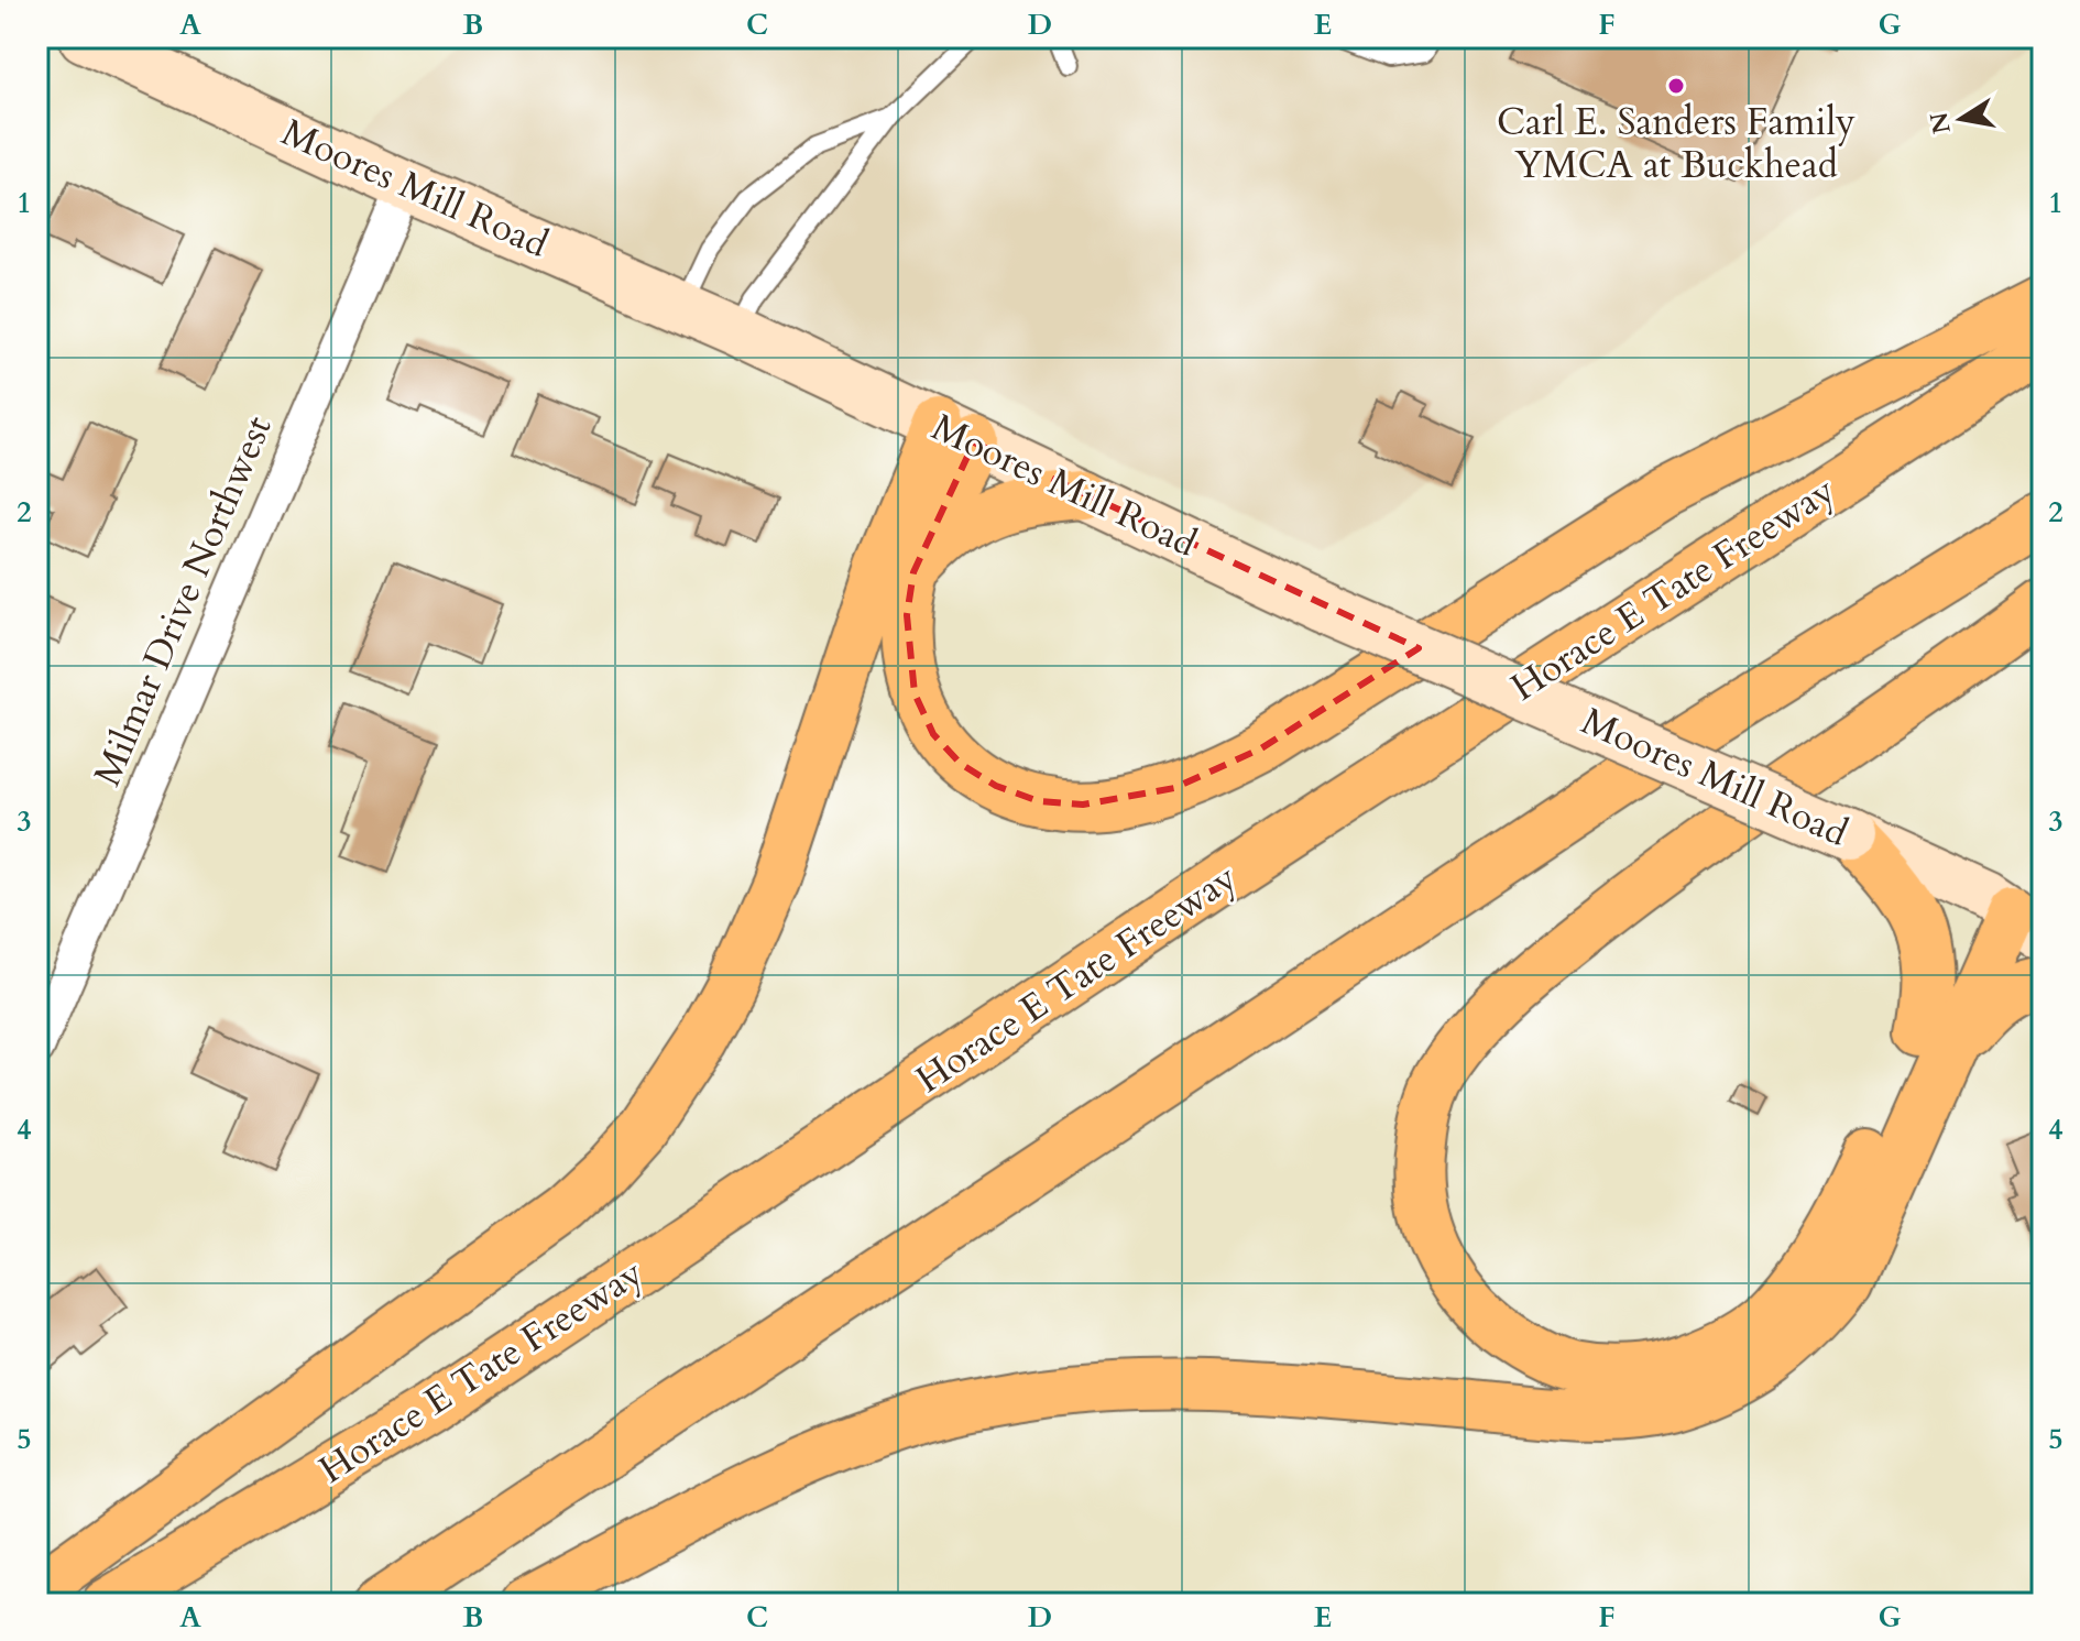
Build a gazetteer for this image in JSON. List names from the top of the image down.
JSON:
{
  "streets": {
    "highway": ["Horace E Tate Freeway"],
    "street": ["Moores Mill Road", "Milmar Drive Northwest"]
  },
  "crossings": [
    ["Moores Mill Road", "Milmar Drive Northwest"]
  ],
  "places": ["Carl E. Sanders Family YMCA at Buckhead"],
  "north": "left",
  "grid": {
    "columns": [
      "A",
      "B",
      "C",
      "D",
      "E",
      "F",
      "G"
    ],
    "rows": [
      "1",
      "2",
      "3",
      "4",
      "5"
    ]
  }
}
